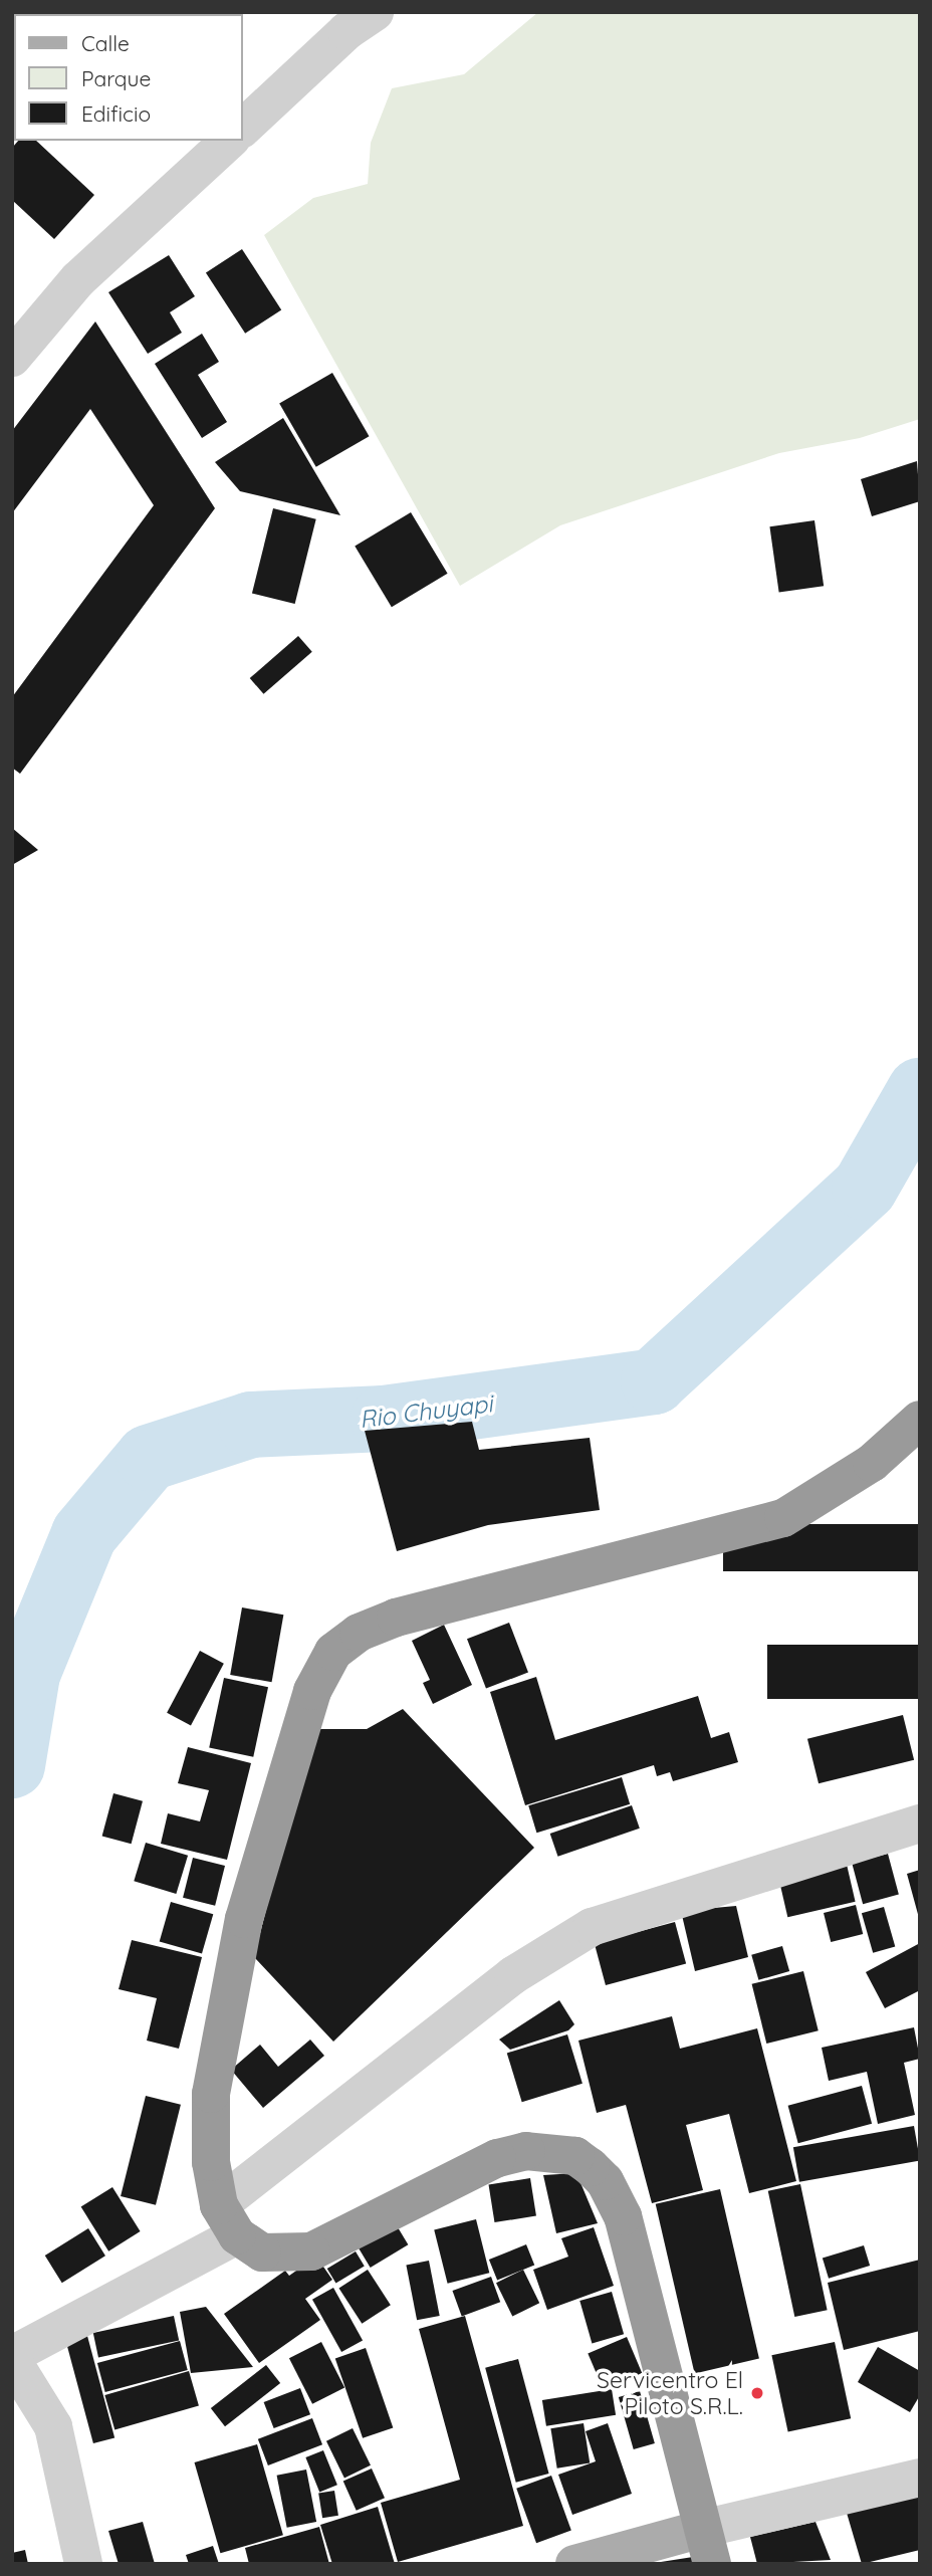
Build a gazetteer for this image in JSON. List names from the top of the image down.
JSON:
{
  "water": ["Rio Chuyapi"],
  "places": ["Servicentro El Piloto S.R.L."],
  "legend": ["Calle", "Parque", "Edificio"]
}
